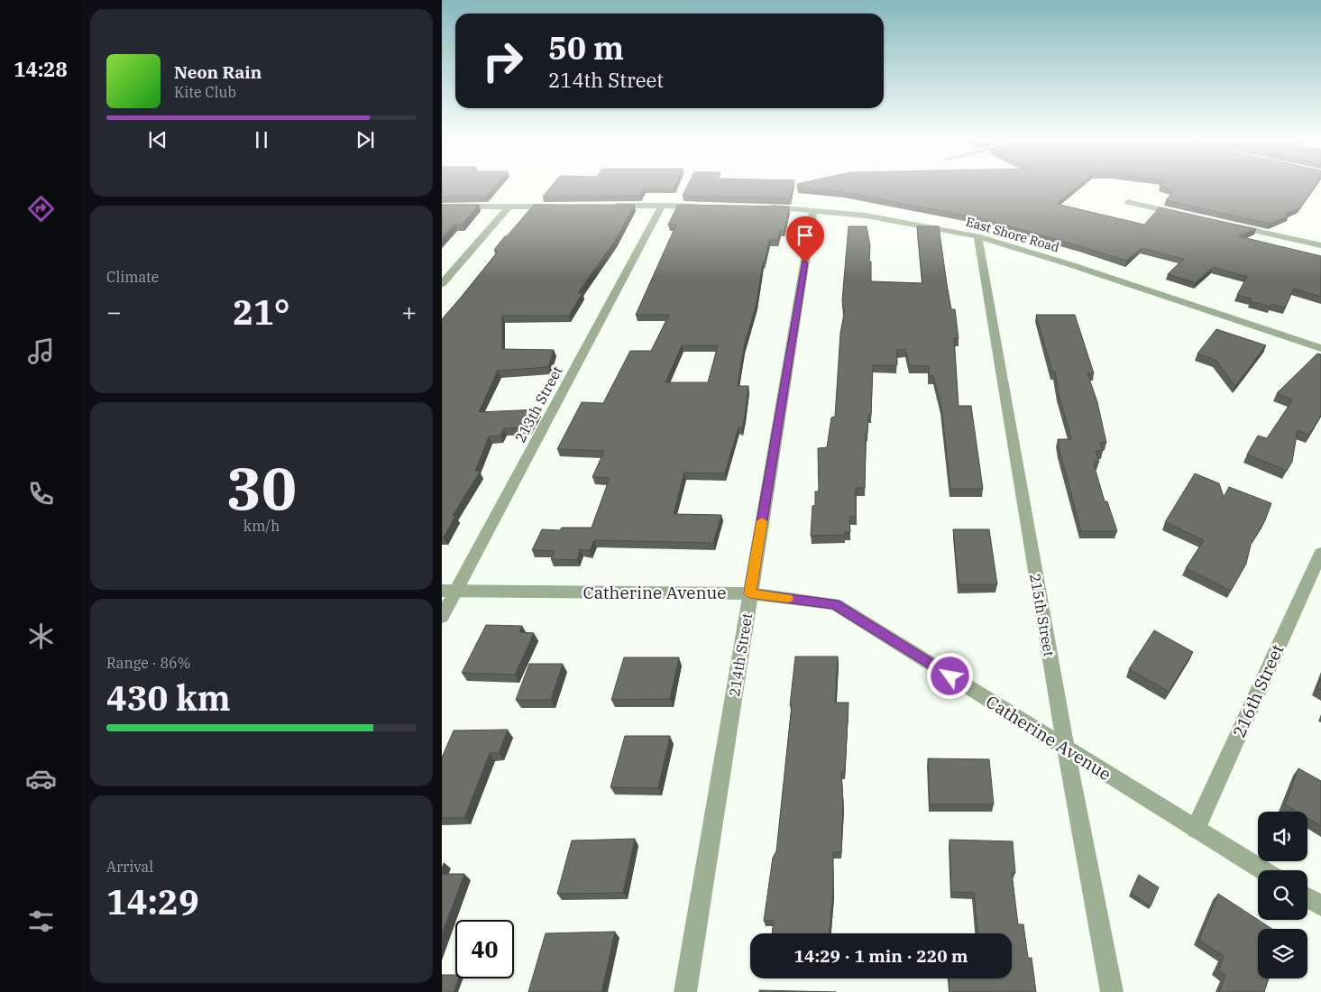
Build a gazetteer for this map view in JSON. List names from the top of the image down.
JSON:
{
  "streets": {
    "street": [
      "East Shore Road",
      "213th Street",
      "Catherine Avenue",
      "215th Street",
      "214th Street",
      "216th Street"
    ]
  },
  "crossings": [
    ["East Shore Road", "215th Street"],
    ["East Shore Road", "214th Street"],
    ["213th Street", "Catherine Avenue"],
    ["Catherine Avenue", "215th Street"],
    ["Catherine Avenue", "214th Street"],
    ["Catherine Avenue", "216th Street"]
  ],
  "page": {
    "tabs": "14:28",
    "turn": ["50 m", "214th Street"],
    "song": ["Neon Rain", "Kite Club"],
    "tile": [
      "Climate",
      ["30", "km/h"],
      ["Range · 86%", "430 km"],
      ["Arrival", "14:29"]
    ],
    "heat": ["−", "21°", "+"],
    "limit": "40",
    "trip": "14:29 · 1 min · 220 m"
  }
}
